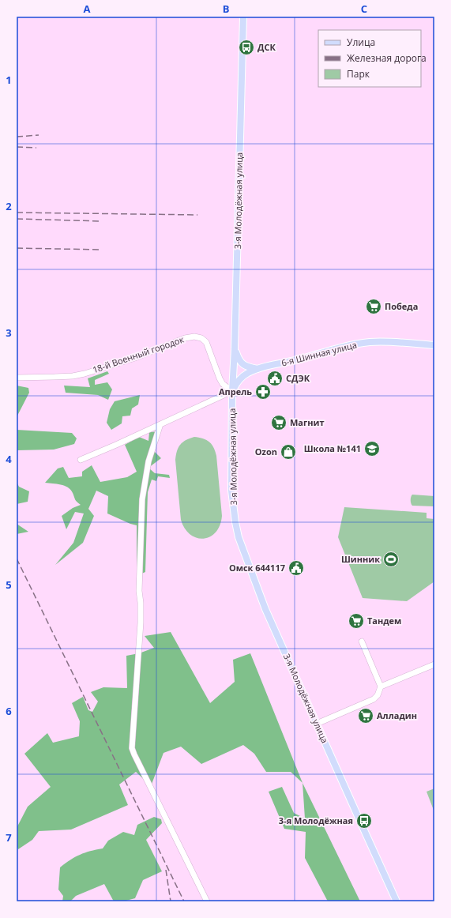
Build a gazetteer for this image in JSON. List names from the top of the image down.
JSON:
{
  "streets": {
    "main road": ["3-я Молодёжная улица", "6-я Шинная улица"],
    "street": ["18-й Военный городок"]
  },
  "crossings": [
    ["3-я Молодёжная улица", "6-я Шинная улица"],
    ["3-я Молодёжная улица", "18-й Военный городок"],
    ["6-я Шинная улица", "18-й Военный городок"]
  ],
  "places": {
    "bus stop": ["ДСК", "3-я Молодёжная"],
    "supermarket": [
      "Победа",
      "Магнит",
      "Тандем",
      "Алладин"
    ],
    "public building": ["СДЭК", "Омск 644117"],
    "pharmacy": ["Апрель"],
    "school or university": ["Школа №141"],
    "shop": ["Ozon"],
    "sports": ["Шинник"]
  },
  "legend": ["Улица", "Железная дорога", "Парк"],
  "grid": {
    "columns": ["A", "B", "C"],
    "rows": [
      "1",
      "2",
      "3",
      "4",
      "5",
      "6",
      "7"
    ]
  }
}
